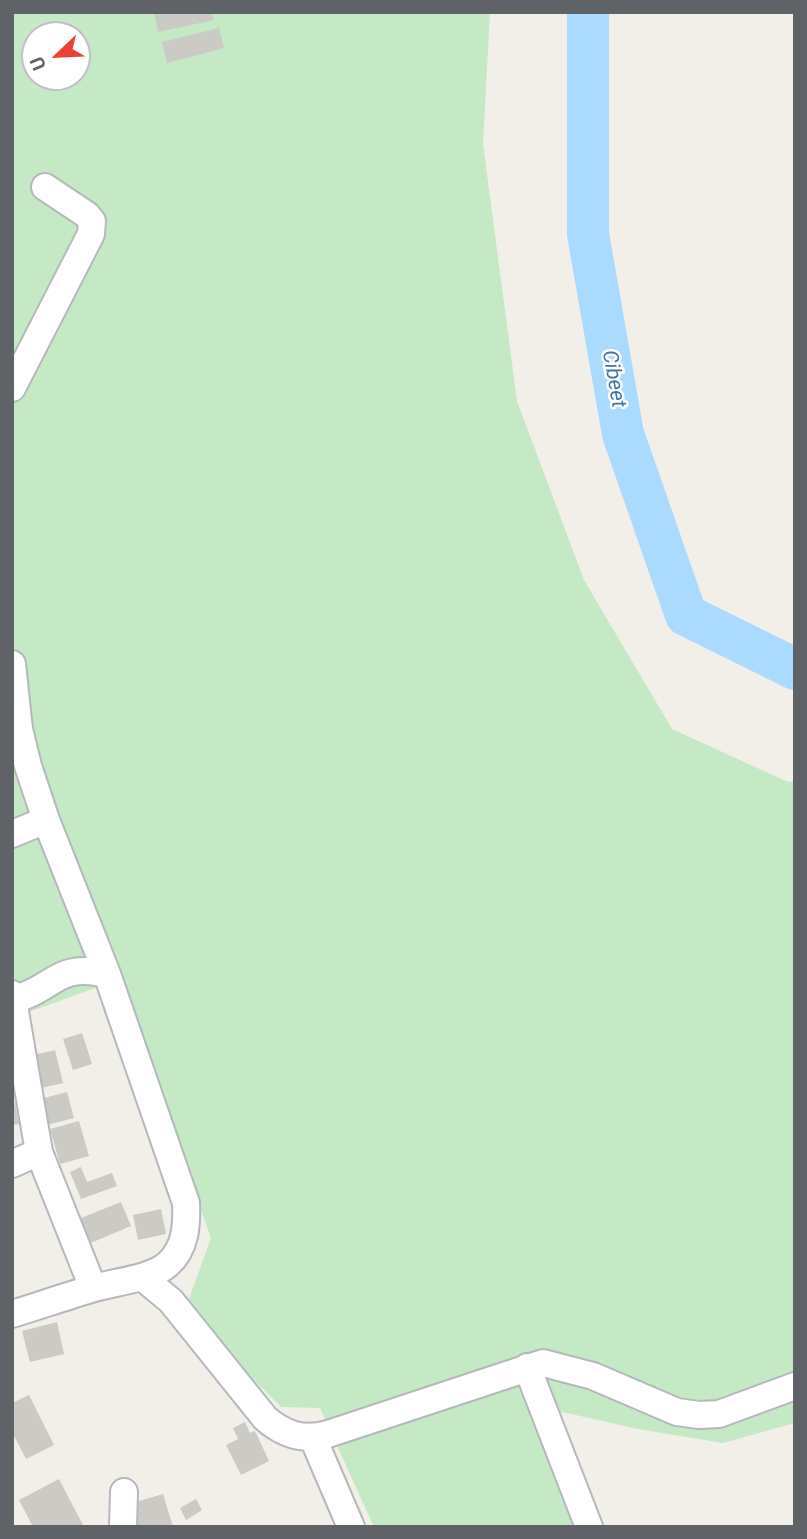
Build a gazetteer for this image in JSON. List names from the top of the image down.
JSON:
{
  "water": ["Cibeet"],
  "north": "bottom left"
}
